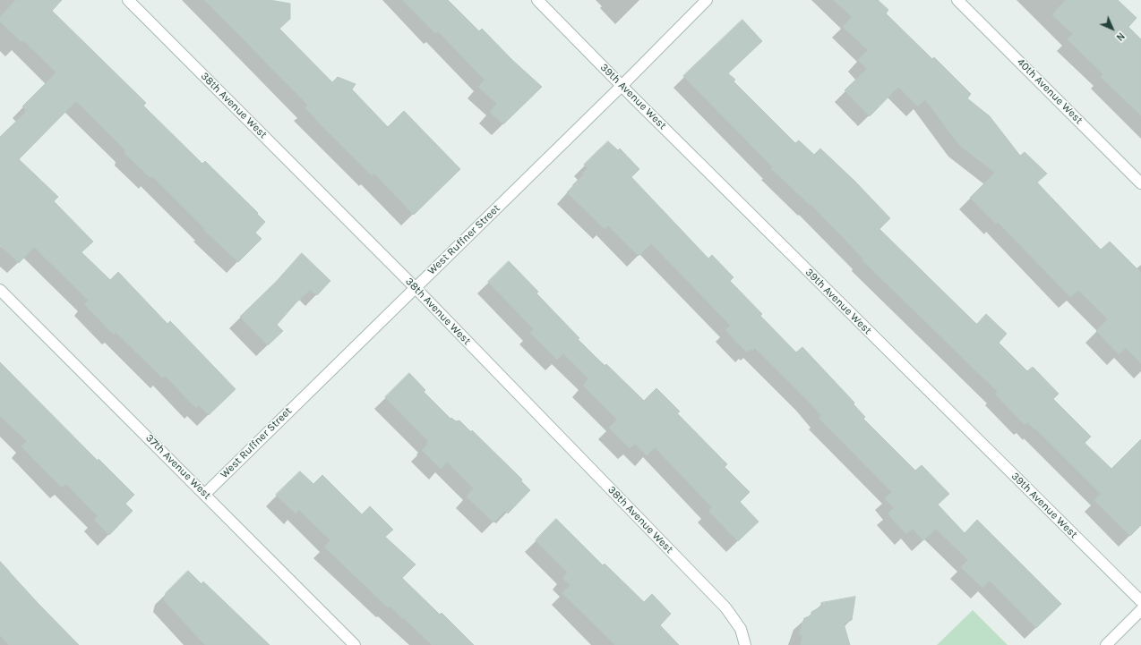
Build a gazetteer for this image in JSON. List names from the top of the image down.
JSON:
{
  "streets": {
    "street": [
      "40th Avenue West",
      "39th Avenue West",
      "38th Avenue West",
      "West Ruffner Street",
      "37th Avenue West"
    ]
  },
  "crossings": [
    ["39th Avenue West", "West Ruffner Street"],
    ["38th Avenue West", "West Ruffner Street"],
    ["West Ruffner Street", "37th Avenue West"]
  ],
  "north": "bottom right"
}
